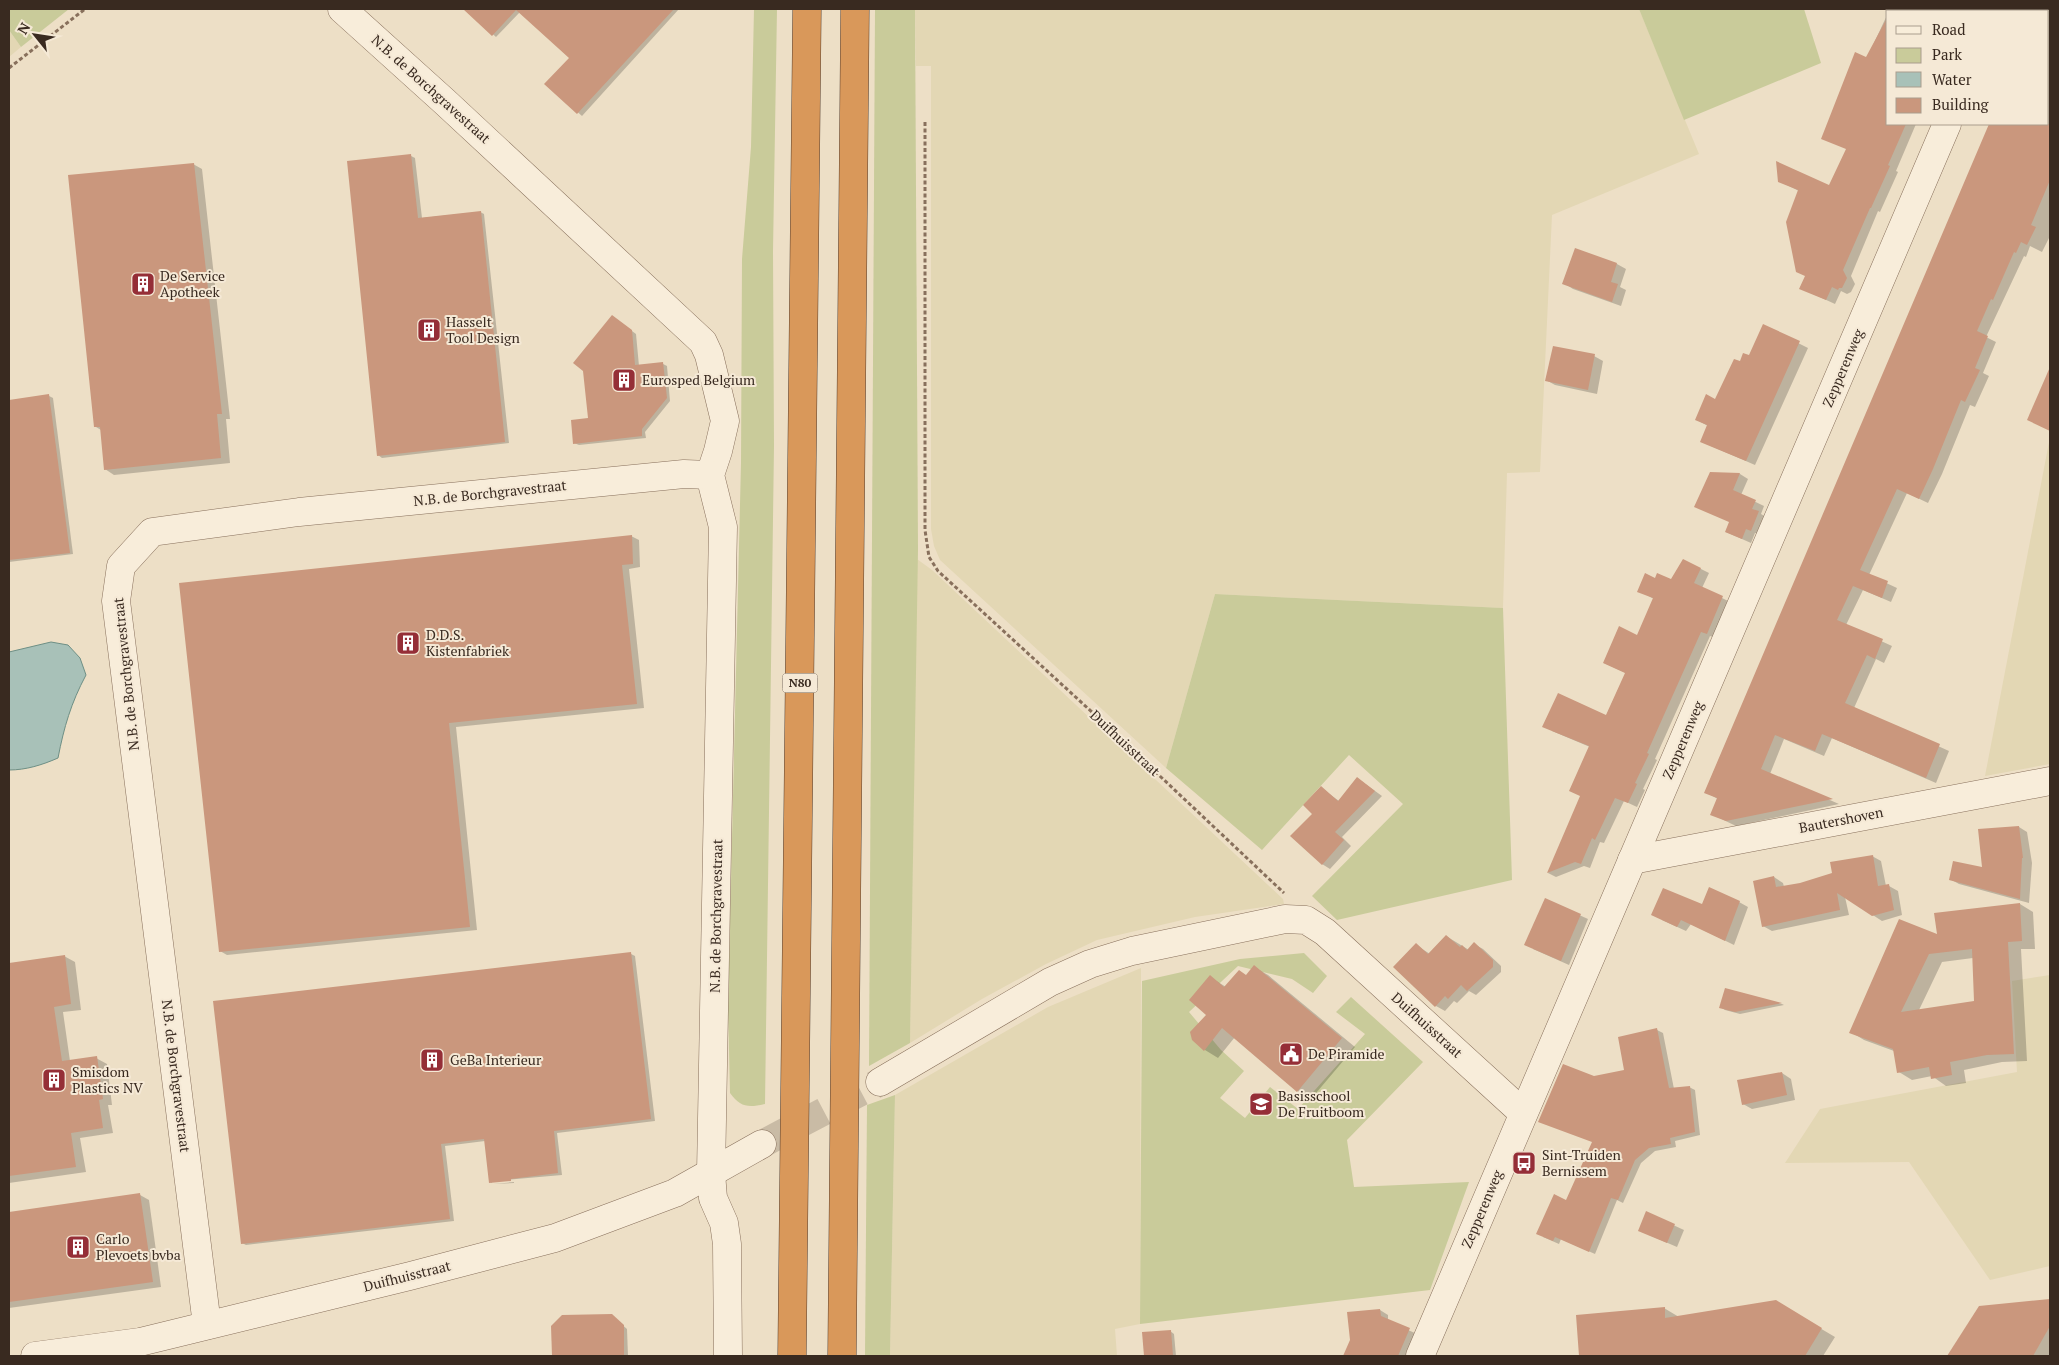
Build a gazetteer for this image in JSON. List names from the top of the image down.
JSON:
{
  "streets": {
    "highway": ["N80"],
    "street": [
      "N.B. de Borchgravestraat",
      "Zepperenweg",
      "Duifhuisstraat",
      "Bautershoven"
    ]
  },
  "crossings": [
    ["N.B. de Borchgravestraat", "Duifhuisstraat"],
    ["Zepperenweg", "Duifhuisstraat"],
    ["Zepperenweg", "Bautershoven"]
  ],
  "places": {
    "building": [
      "De Service Apotheek",
      "Hasselt Tool Design",
      "Eurosped Belgium",
      "D.D.S. Kistenfabriek",
      "GeBa Interieur",
      "Smisdom Plastics NV",
      "Carlo Plevoets bvba"
    ],
    "public building": ["De Piramide"],
    "school or university": ["Basisschool De Fruitboom"],
    "bus stop": ["Sint-Truiden Bernissem"]
  },
  "legend": [
    "Road",
    "Park",
    "Water",
    "Building"
  ],
  "north": "top left"
}
